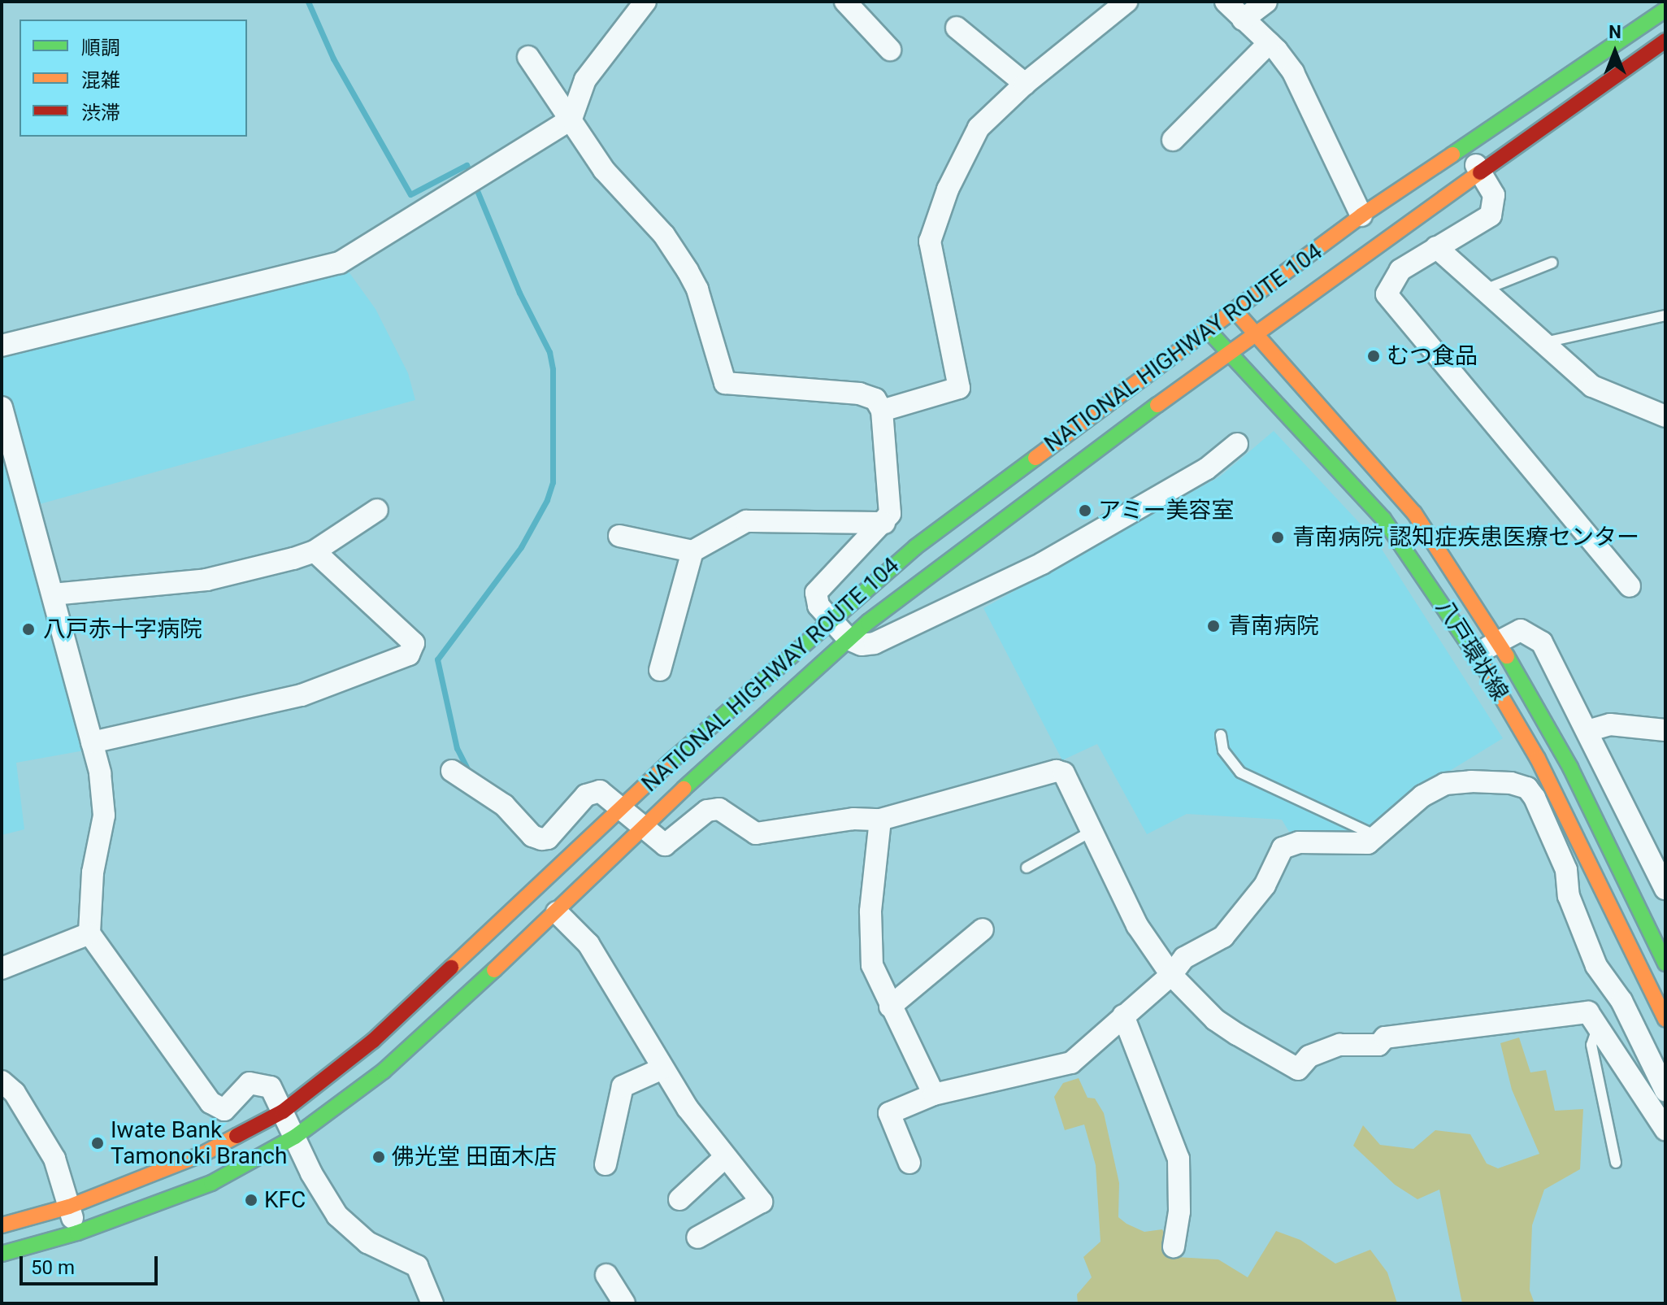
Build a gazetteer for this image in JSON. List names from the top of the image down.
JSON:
{
  "streets": {
    "main road": ["NATIONAL HIGHWAY ROUTE 104", "八戸環状線"]
  },
  "crossings": [
    ["NATIONAL HIGHWAY ROUTE 104", "八戸環状線"]
  ],
  "places": [
    "むつ食品",
    "アミー美容室",
    "青南病院 認知症疾患医療センター",
    "青南病院",
    "八戸赤十字病院",
    "Iwate Bank Tamonoki Branch",
    "佛光堂 田面木店",
    "KFC"
  ],
  "legend": ["順調", "混雑", "渋滞"],
  "scale_bar": "50 m",
  "north": "top"
}
